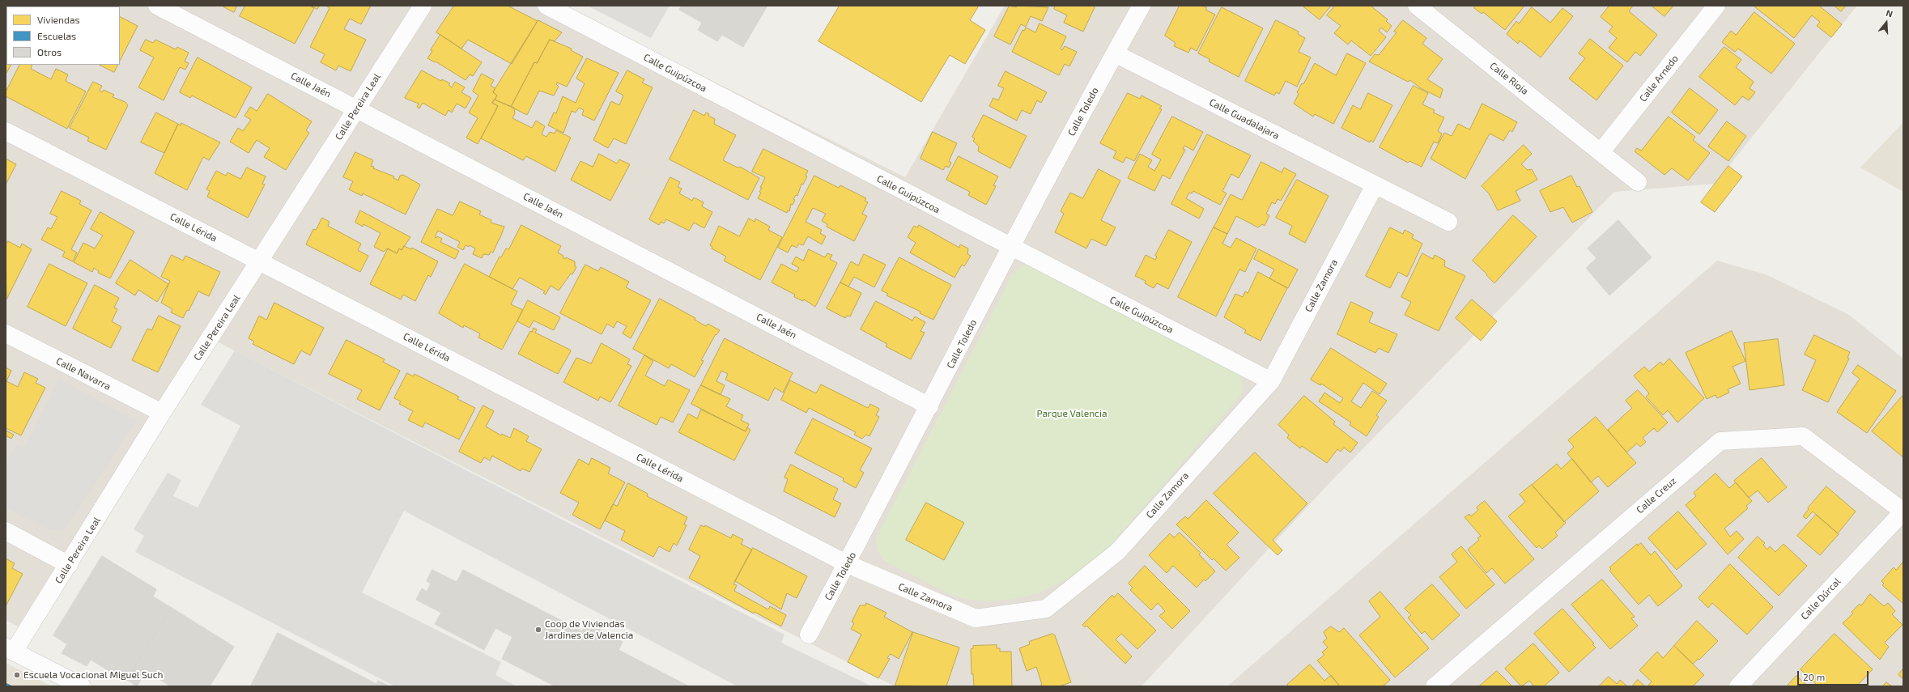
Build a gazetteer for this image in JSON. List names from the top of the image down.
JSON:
{
  "streets": {
    "street": [
      "Calle Guipúzcoa",
      "Calle Rioja",
      "Calle Arnedo",
      "Calle Jaén",
      "Calle Pereira Leal",
      "Calle Toledo",
      "Calle Guadalajara",
      "Calle Lérida",
      "Calle Zamora",
      "Calle Navarra",
      "Calle Creuz",
      "Calle Dúrcal"
    ]
  },
  "crossings": [
    ["Calle Guipúzcoa", "Calle Toledo"],
    ["Calle Guipúzcoa", "Calle Zamora"],
    ["Calle Rioja", "Calle Arnedo"],
    ["Calle Jaén", "Calle Pereira Leal"],
    ["Calle Jaén", "Calle Toledo"],
    ["Calle Pereira Leal", "Calle Lérida"],
    ["Calle Pereira Leal", "Calle Navarra"],
    ["Calle Toledo", "Calle Guadalajara"],
    ["Calle Toledo", "Calle Lérida"],
    ["Calle Toledo", "Calle Zamora"],
    ["Calle Guadalajara", "Calle Zamora"],
    ["Calle Lérida", "Calle Zamora"],
    ["Calle Creuz", "Calle Dúrcal"]
  ],
  "parks": ["Parque Valencia"],
  "places": ["Coop de Viviendas Jardines de Valencia", "Escuela Vocacional Miguel Such"],
  "legend": ["Viviendas", "Escuelas", "Otros"],
  "scale_bar": "20 m",
  "north": "top"
}
